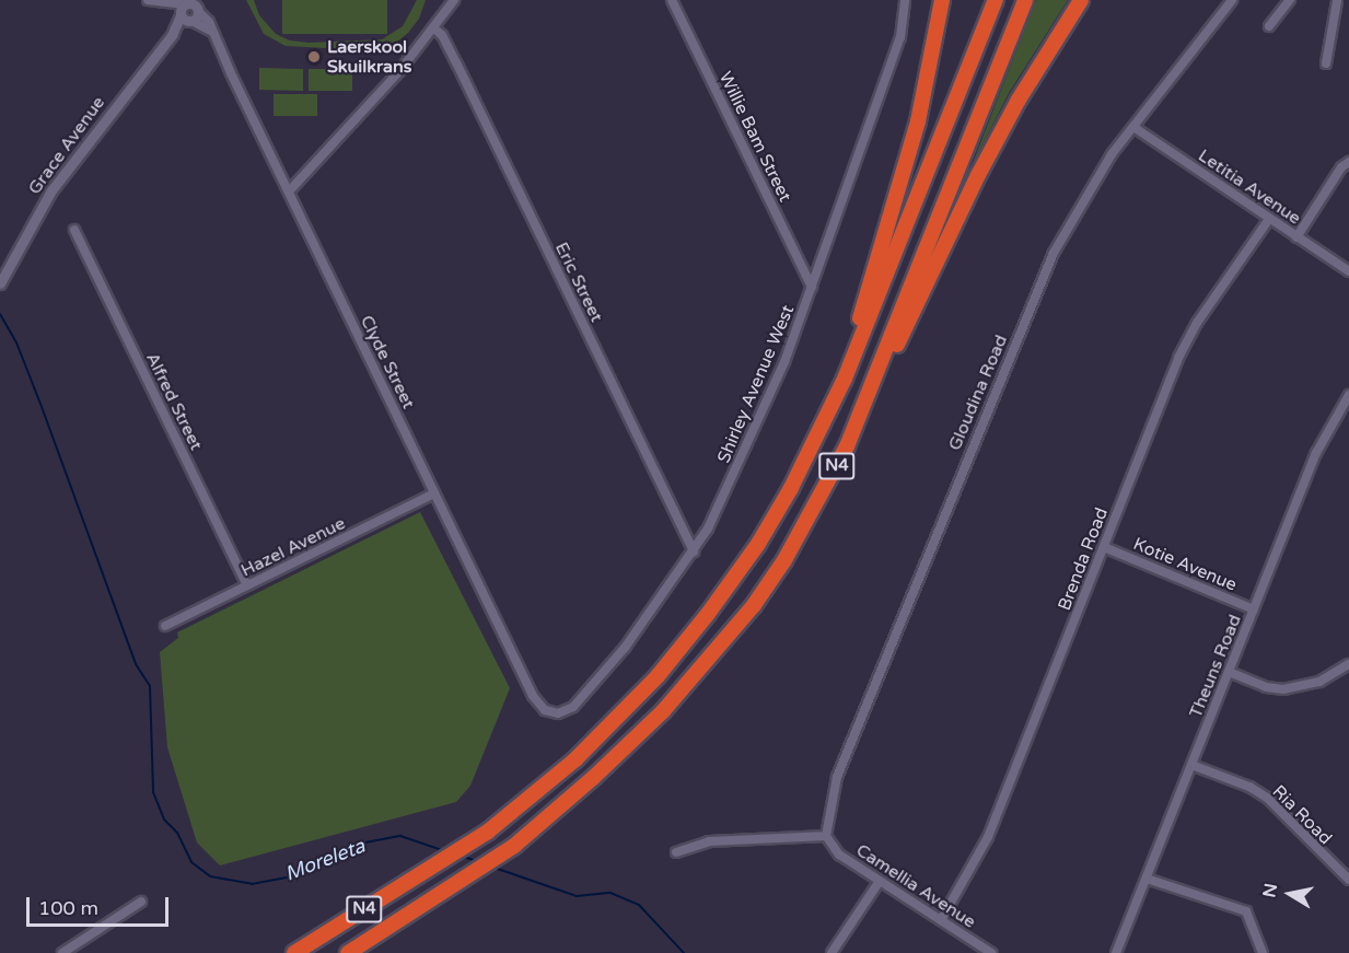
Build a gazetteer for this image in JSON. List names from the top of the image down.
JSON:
{
  "streets": {
    "highway": ["N4"],
    "street": [
      "Willie Bam Street",
      "Grace Avenue",
      "Letitia Avenue",
      "Eric Street",
      "Clyde Street",
      "Shirley Avenue West",
      "Gloudina Road",
      "Alfred Street",
      "Hazel Avenue",
      "Brenda Road",
      "Kotie Avenue",
      "Theuns Road",
      "Ria Road",
      "Camellia Avenue"
    ]
  },
  "crossings": [
    ["Willie Bam Street", "Shirley Avenue West"],
    ["Grace Avenue", "Clyde Street"],
    ["Letitia Avenue", "Gloudina Road"],
    ["Letitia Avenue", "Brenda Road"],
    ["Eric Street", "Shirley Avenue West"],
    ["Clyde Street", "Shirley Avenue West"],
    ["Clyde Street", "Hazel Avenue"],
    ["Gloudina Road", "Camellia Avenue"],
    ["Alfred Street", "Hazel Avenue"],
    ["Brenda Road", "Kotie Avenue"],
    ["Brenda Road", "Camellia Avenue"],
    ["Kotie Avenue", "Theuns Road"],
    ["Theuns Road", "Ria Road"]
  ],
  "water": ["Moreleta"],
  "places": ["Laerskool Skuilkrans"],
  "scale_bar": "100 m",
  "north": "left"
}
